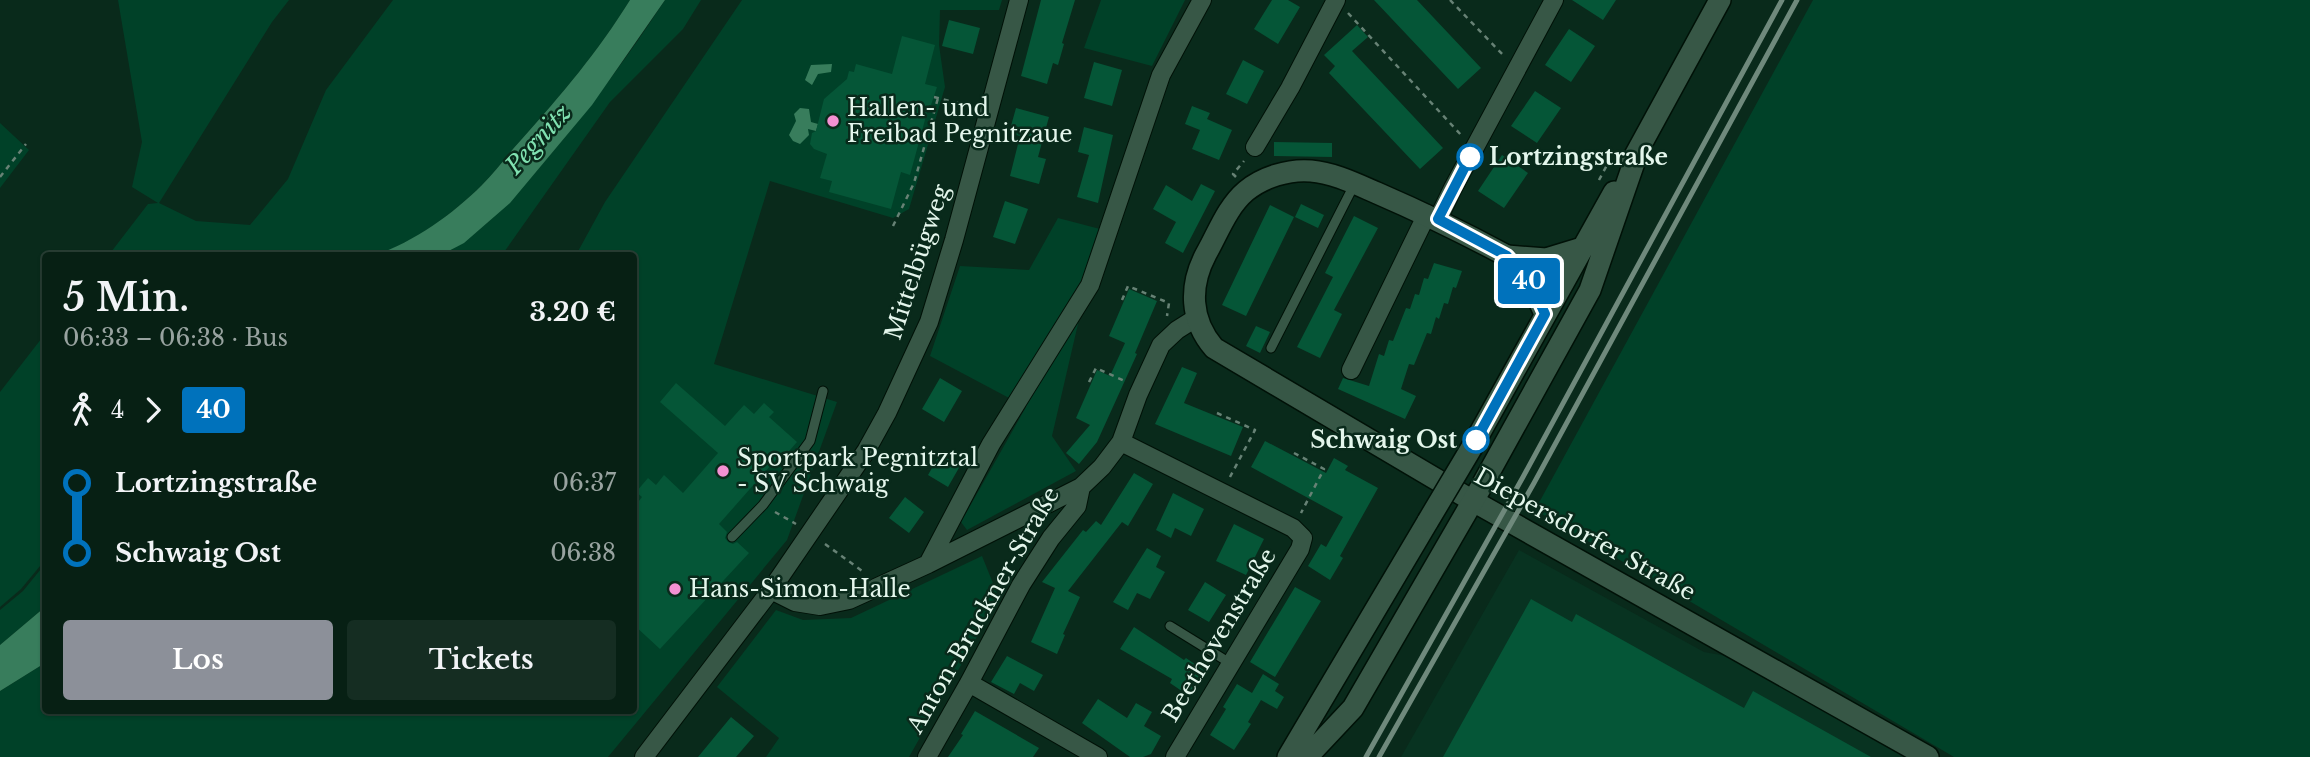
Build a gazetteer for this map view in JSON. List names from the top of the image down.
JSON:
{
  "streets": {
    "main road": ["Diepersdorfer Straße"],
    "street": ["Mittelbügweg", "Anton-Bruckner-Straße", "Beethovenstraße"]
  },
  "water": ["Pegnitz"],
  "places": [
    "Hallen- und Freibad Pegnitzaue",
    "Lortzingstraße",
    "Schwaig Ost",
    "Sportpark Pegnitztal - SV Schwaig",
    "Hans-Simon-Halle"
  ],
  "lines": ["bus line 40"],
  "page": {
    "on_map": "40",
    "heading": ["5 Min.", "06:33 – 06:38 · Bus", "3.20 €"],
    "legs": ["4", "40"],
    "list": [
      {
        "name": "Lortzingstraße",
        "value": "06:37"
      },
      {
        "name": "Schwaig Ost",
        "value": "06:38"
      }
    ],
    "buttons": ["Los", "Tickets"]
  }
}
